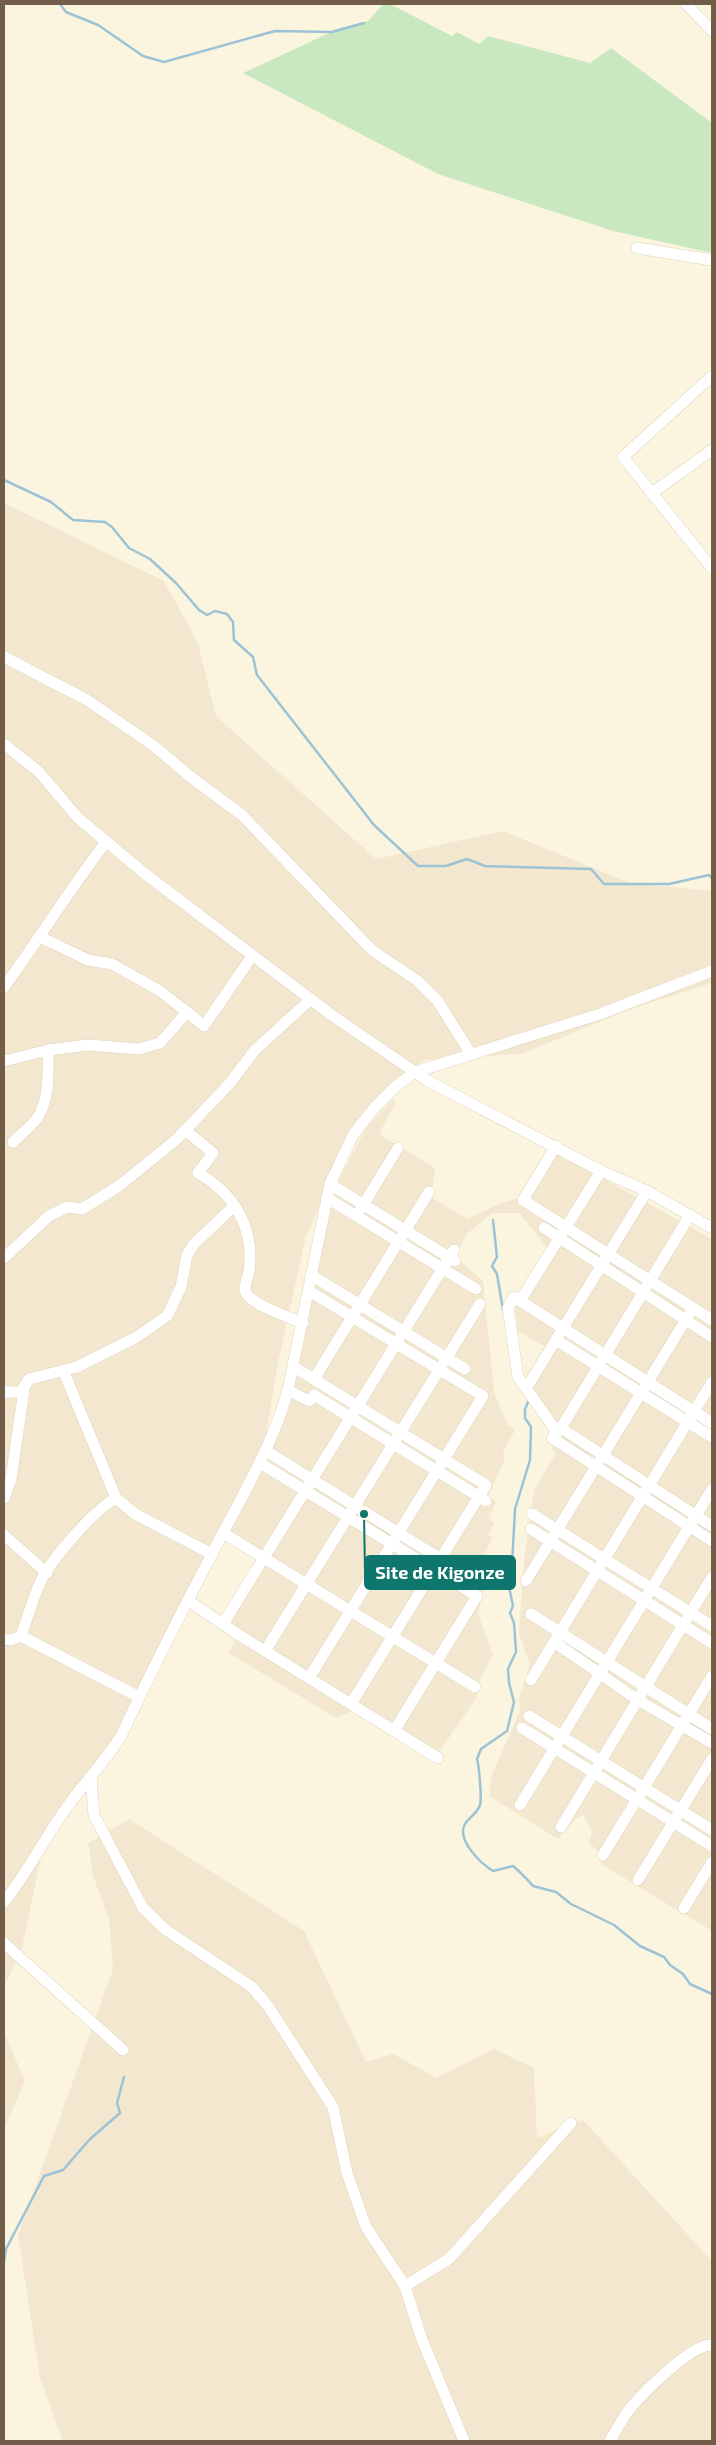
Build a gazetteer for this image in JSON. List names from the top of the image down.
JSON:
{
  "places": ["Site de Kigonze"]
}
